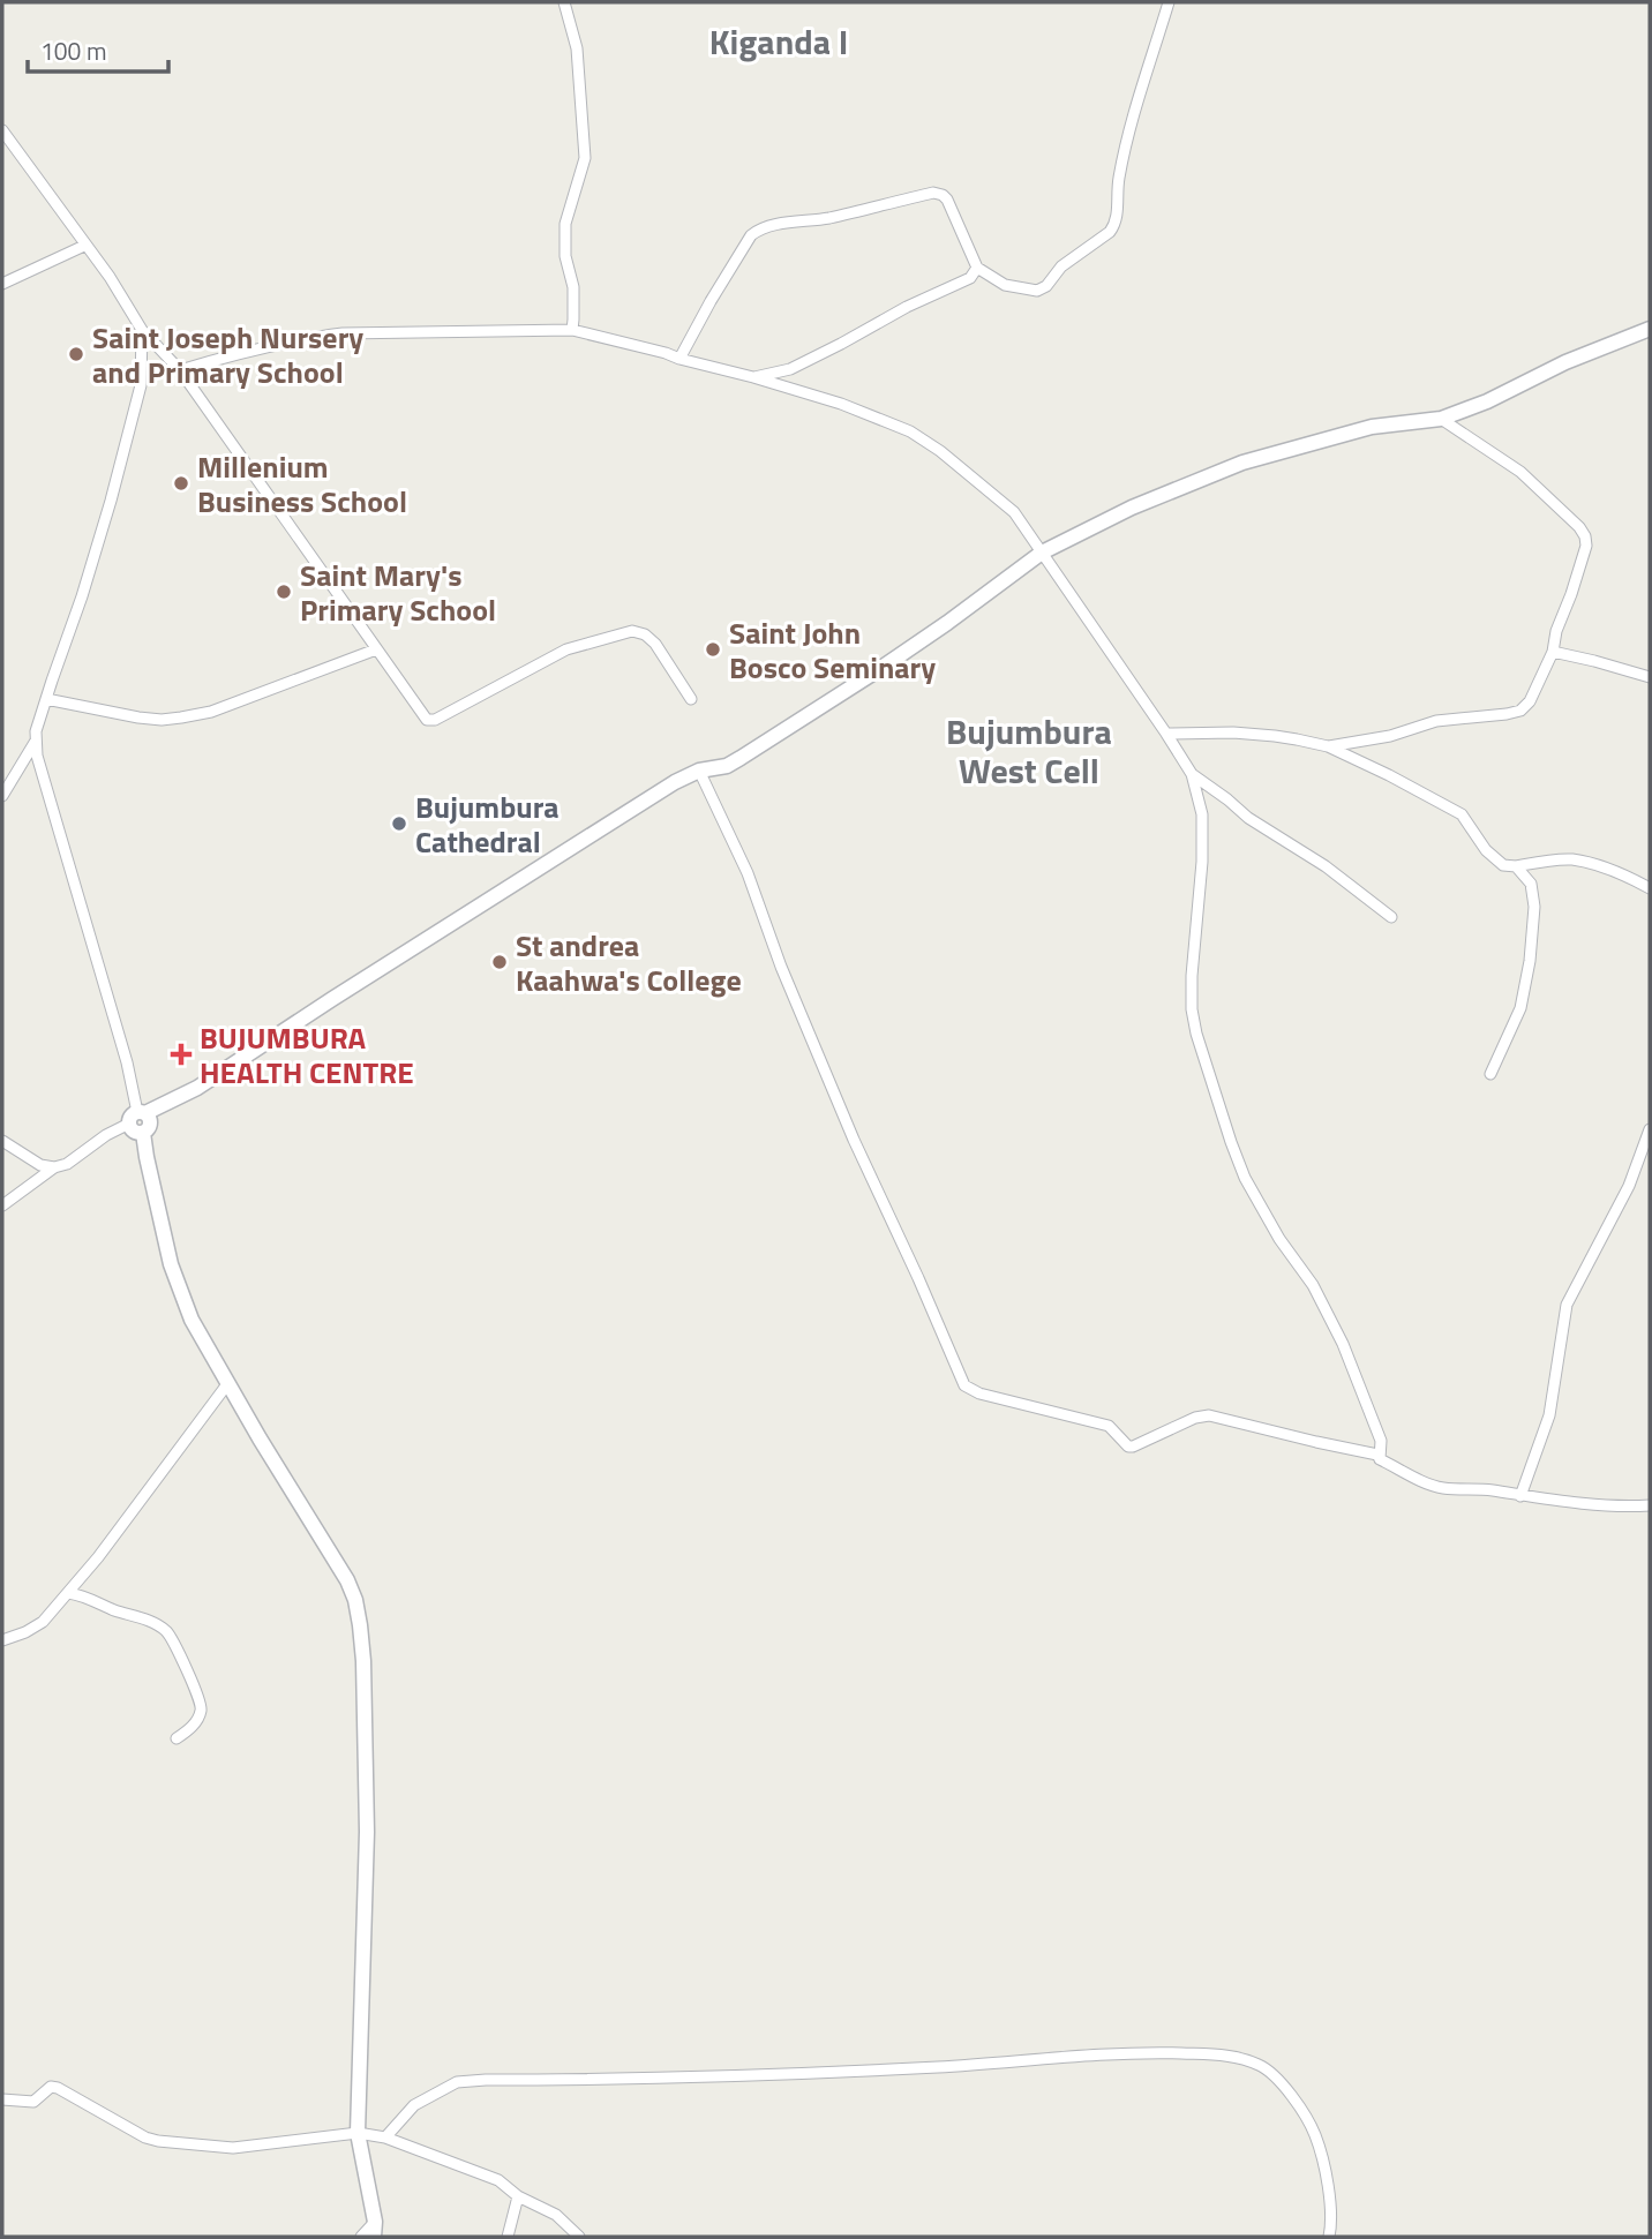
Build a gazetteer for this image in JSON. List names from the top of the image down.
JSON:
{
  "districts": ["Kiganda I", "Bujumbura West Cell"],
  "places": {
    "other": [
      "Saint Joseph Nursery and Primary School",
      "Millenium Business School",
      "Saint Mary's Primary School",
      "Saint John Bosco Seminary",
      "Bujumbura Cathedral",
      "St andrea Kaahwa's College"
    ],
    "health": ["BUJUMBURA HEALTH CENTRE"]
  },
  "scale_bar": "100 m"
}
